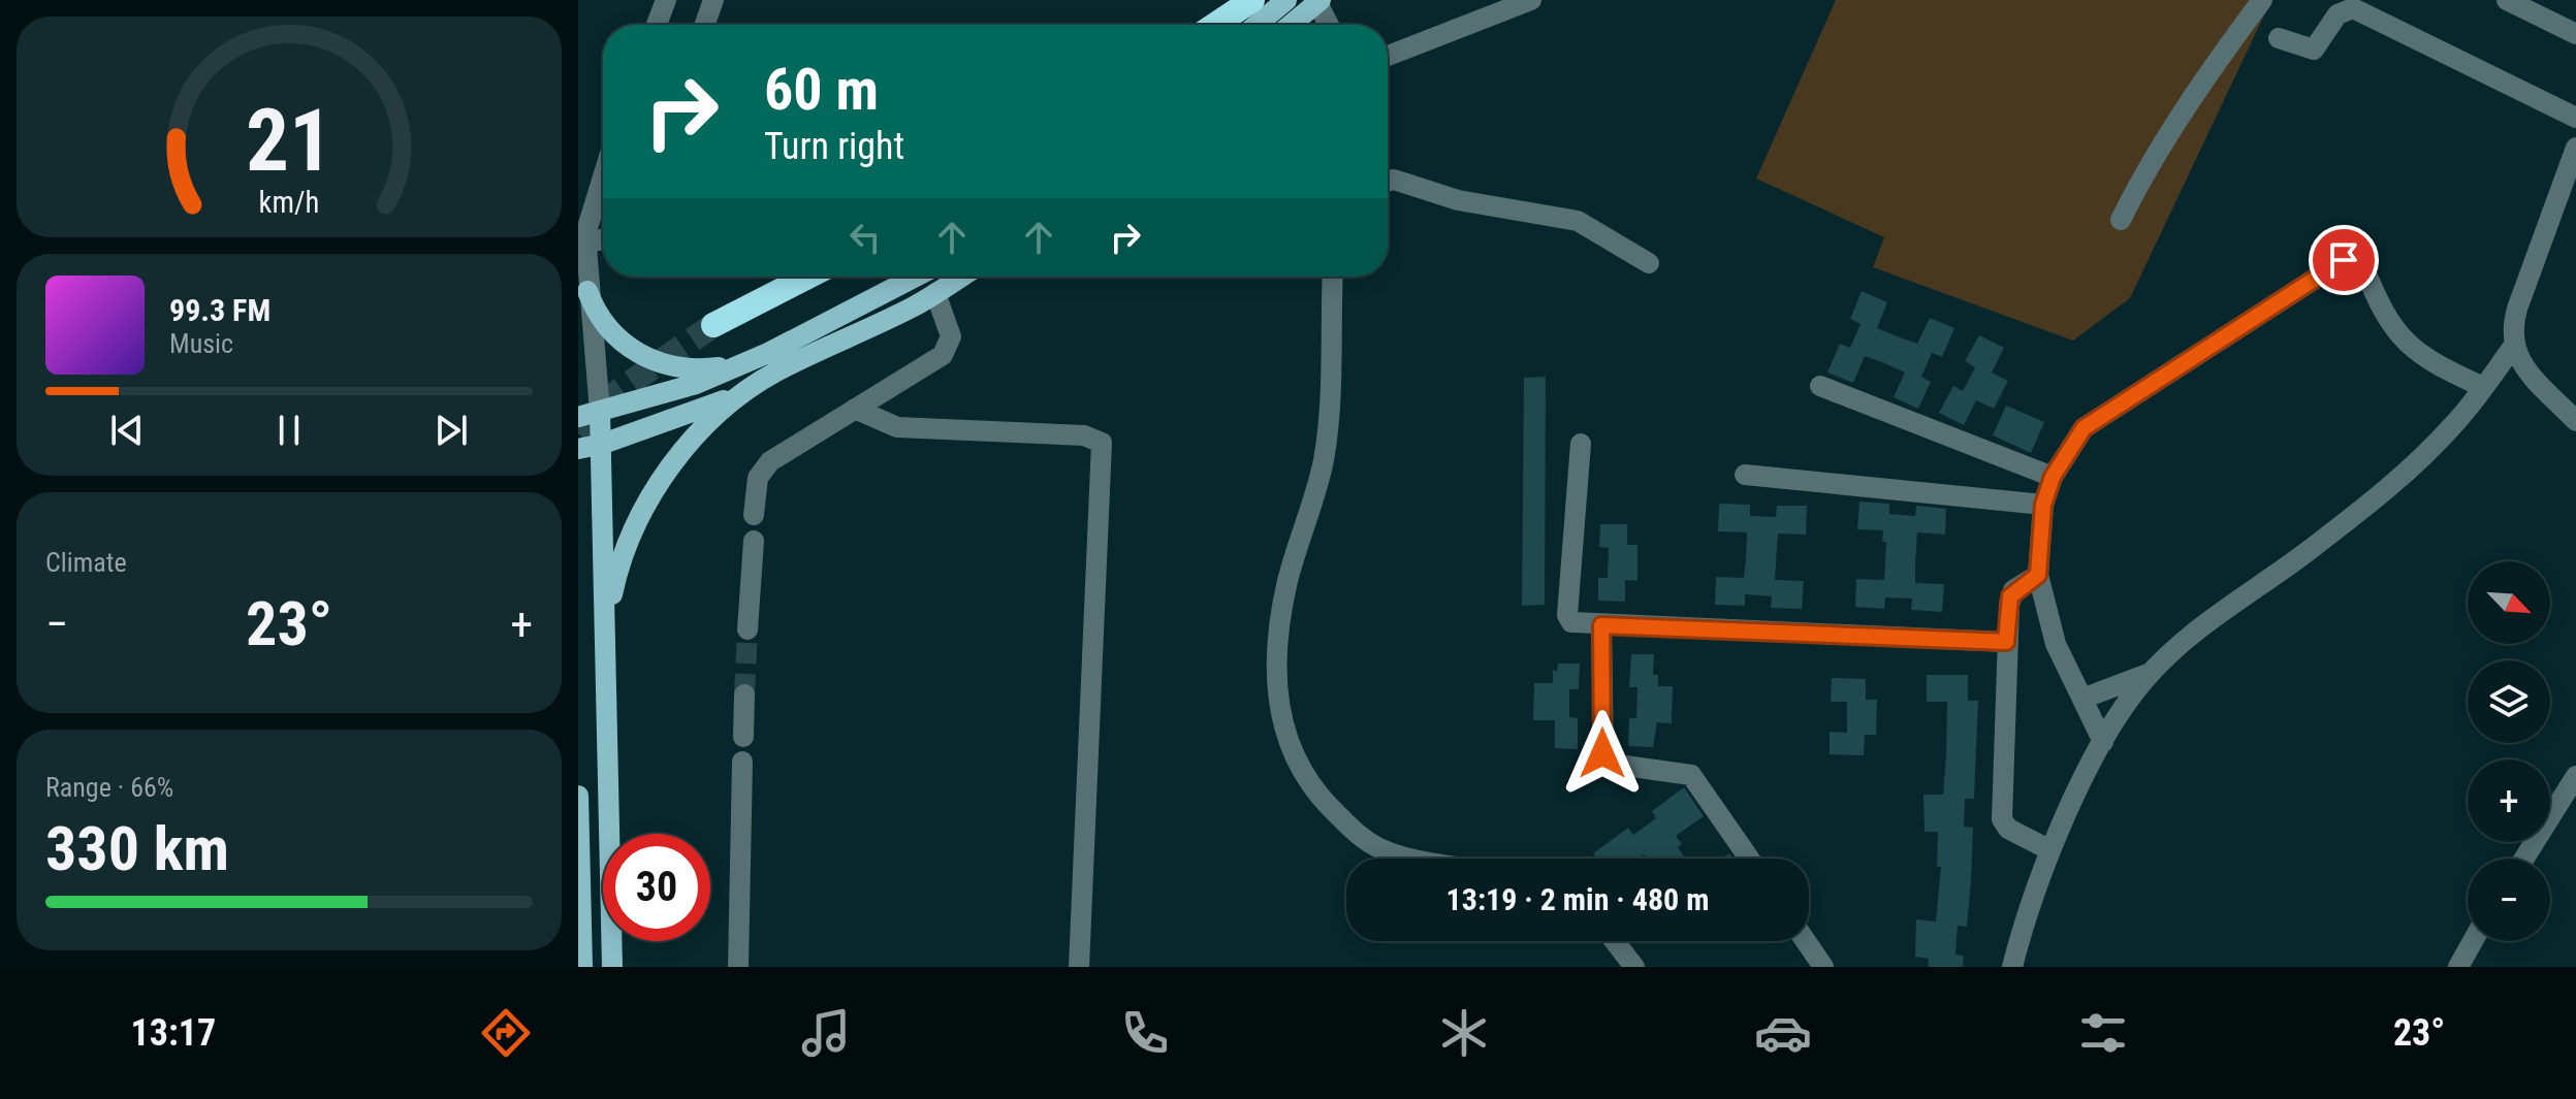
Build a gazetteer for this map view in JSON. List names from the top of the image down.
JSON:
{
  "north": "bottom right",
  "page": {
    "turn": ["60 m", "Turn right"],
    "song": ["99.3 FM", "Music"],
    "tile": [
      "Climate",
      ["Range · 66%", "330 km"]
    ],
    "map_buttons": ["+", "−"],
    "heat": ["−", "23°", "+"],
    "limit": "30",
    "trip": "13:19 · 2 min · 480 m",
    "tabs": ["13:17", "23°"],
    "gauge": ["21", "km/h"]
  }
}
